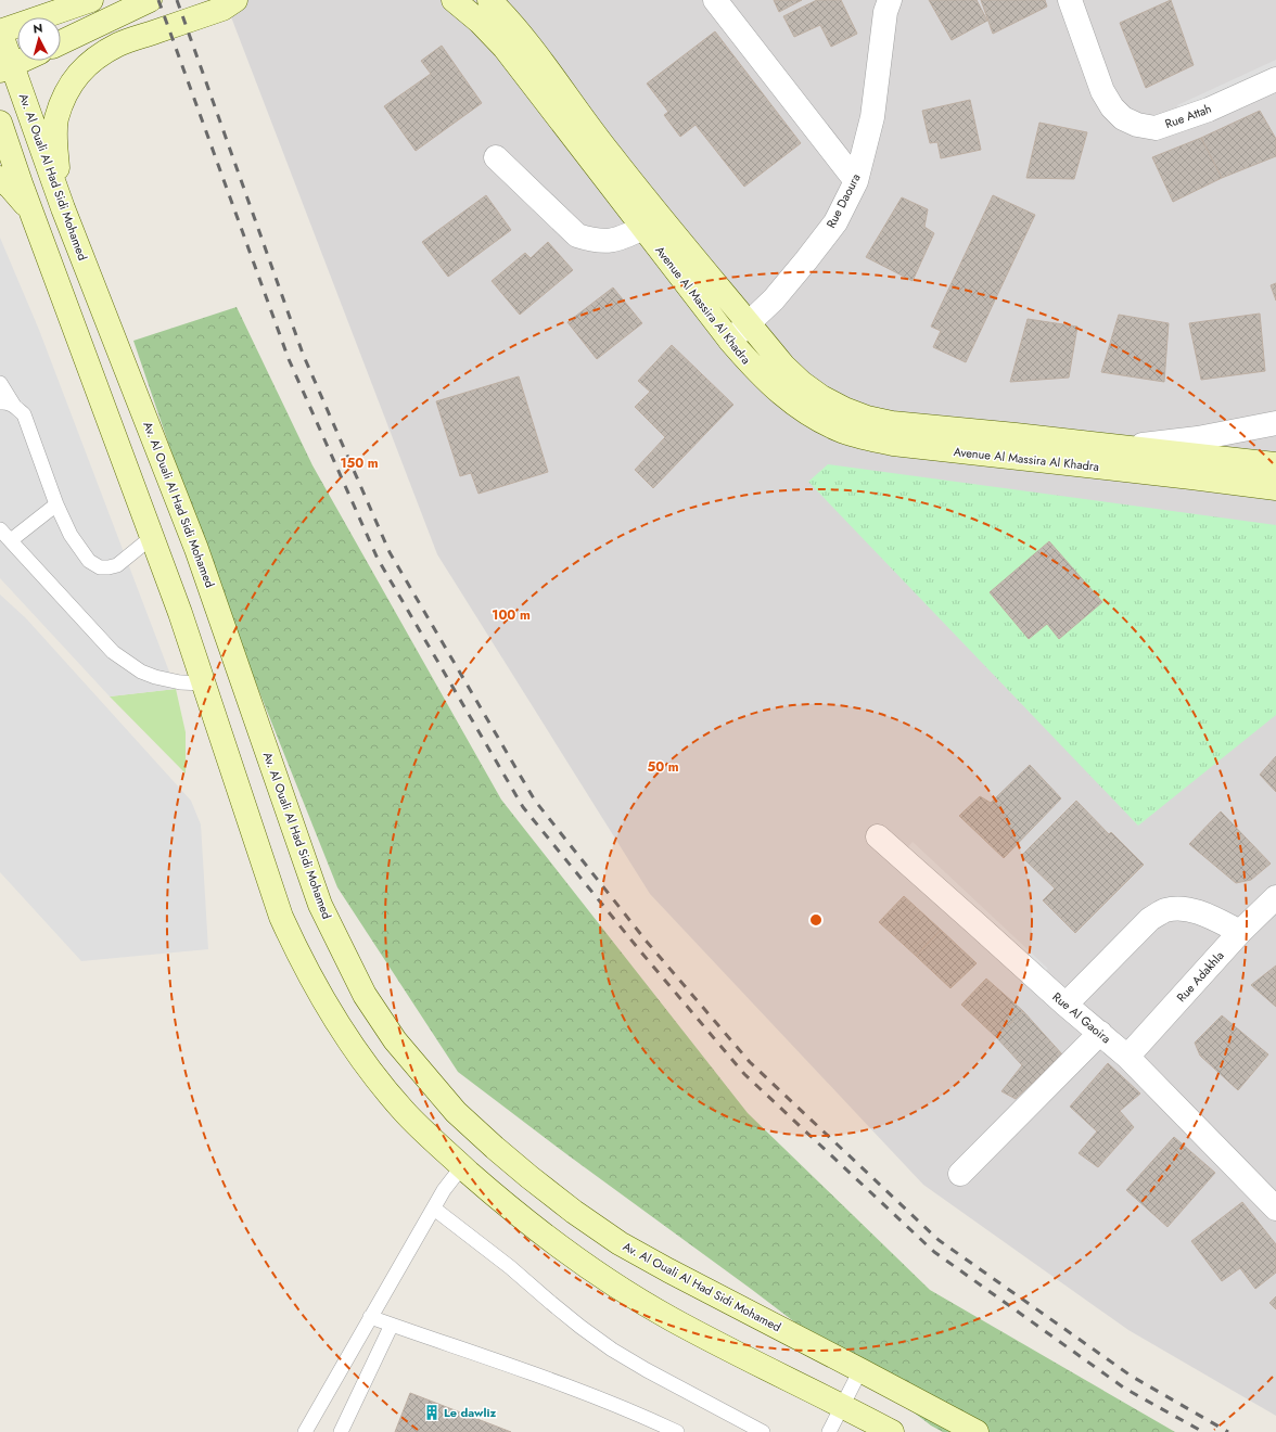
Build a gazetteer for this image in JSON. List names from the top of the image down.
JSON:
{
  "streets": {
    "street": [
      "Rue Attah",
      "Av. Al Ouali Al Had Sidi Mohamed",
      "Rue Daoura",
      "Avenue Al Massira Al Khadra",
      "Rue Adakhla",
      "Rue Al Gaoira"
    ]
  },
  "crossings": [
    ["Rue Daoura", "Avenue Al Massira Al Khadra"],
    ["Rue Adakhla", "Rue Al Gaoira"]
  ],
  "places": {
    "building": ["Le dawliz"]
  },
  "north": "top",
  "rings": ["150 m", "100 m", "50 m"]
}
